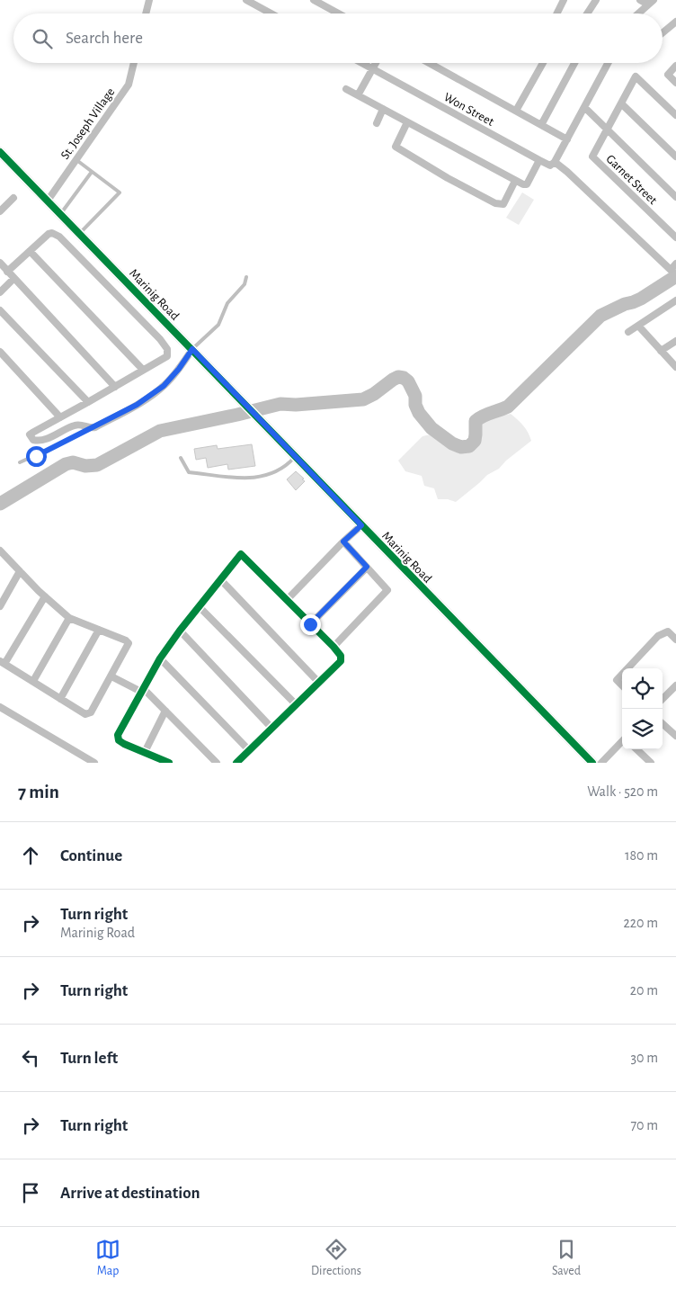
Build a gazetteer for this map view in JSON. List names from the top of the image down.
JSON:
{
  "streets": {
    "street": [
      "Won Street",
      "St. Joseph Village",
      "Garnet Street",
      "Marinig Road"
    ]
  },
  "crossings": [
    ["St. Joseph Village", "Marinig Road"]
  ],
  "page": {
    "search": "Search here",
    "heading": ["7 min", "Walk · 520 m"],
    "list": [
      ["Continue", "180 m"],
      ["Turn right", "Marinig Road", "220 m"],
      ["Turn right", "20 m"],
      ["Turn left", "30 m"],
      ["Turn right", "70 m"],
      "Arrive at destination"
    ],
    "nav": ["Map", "Directions", "Saved"]
  }
}
